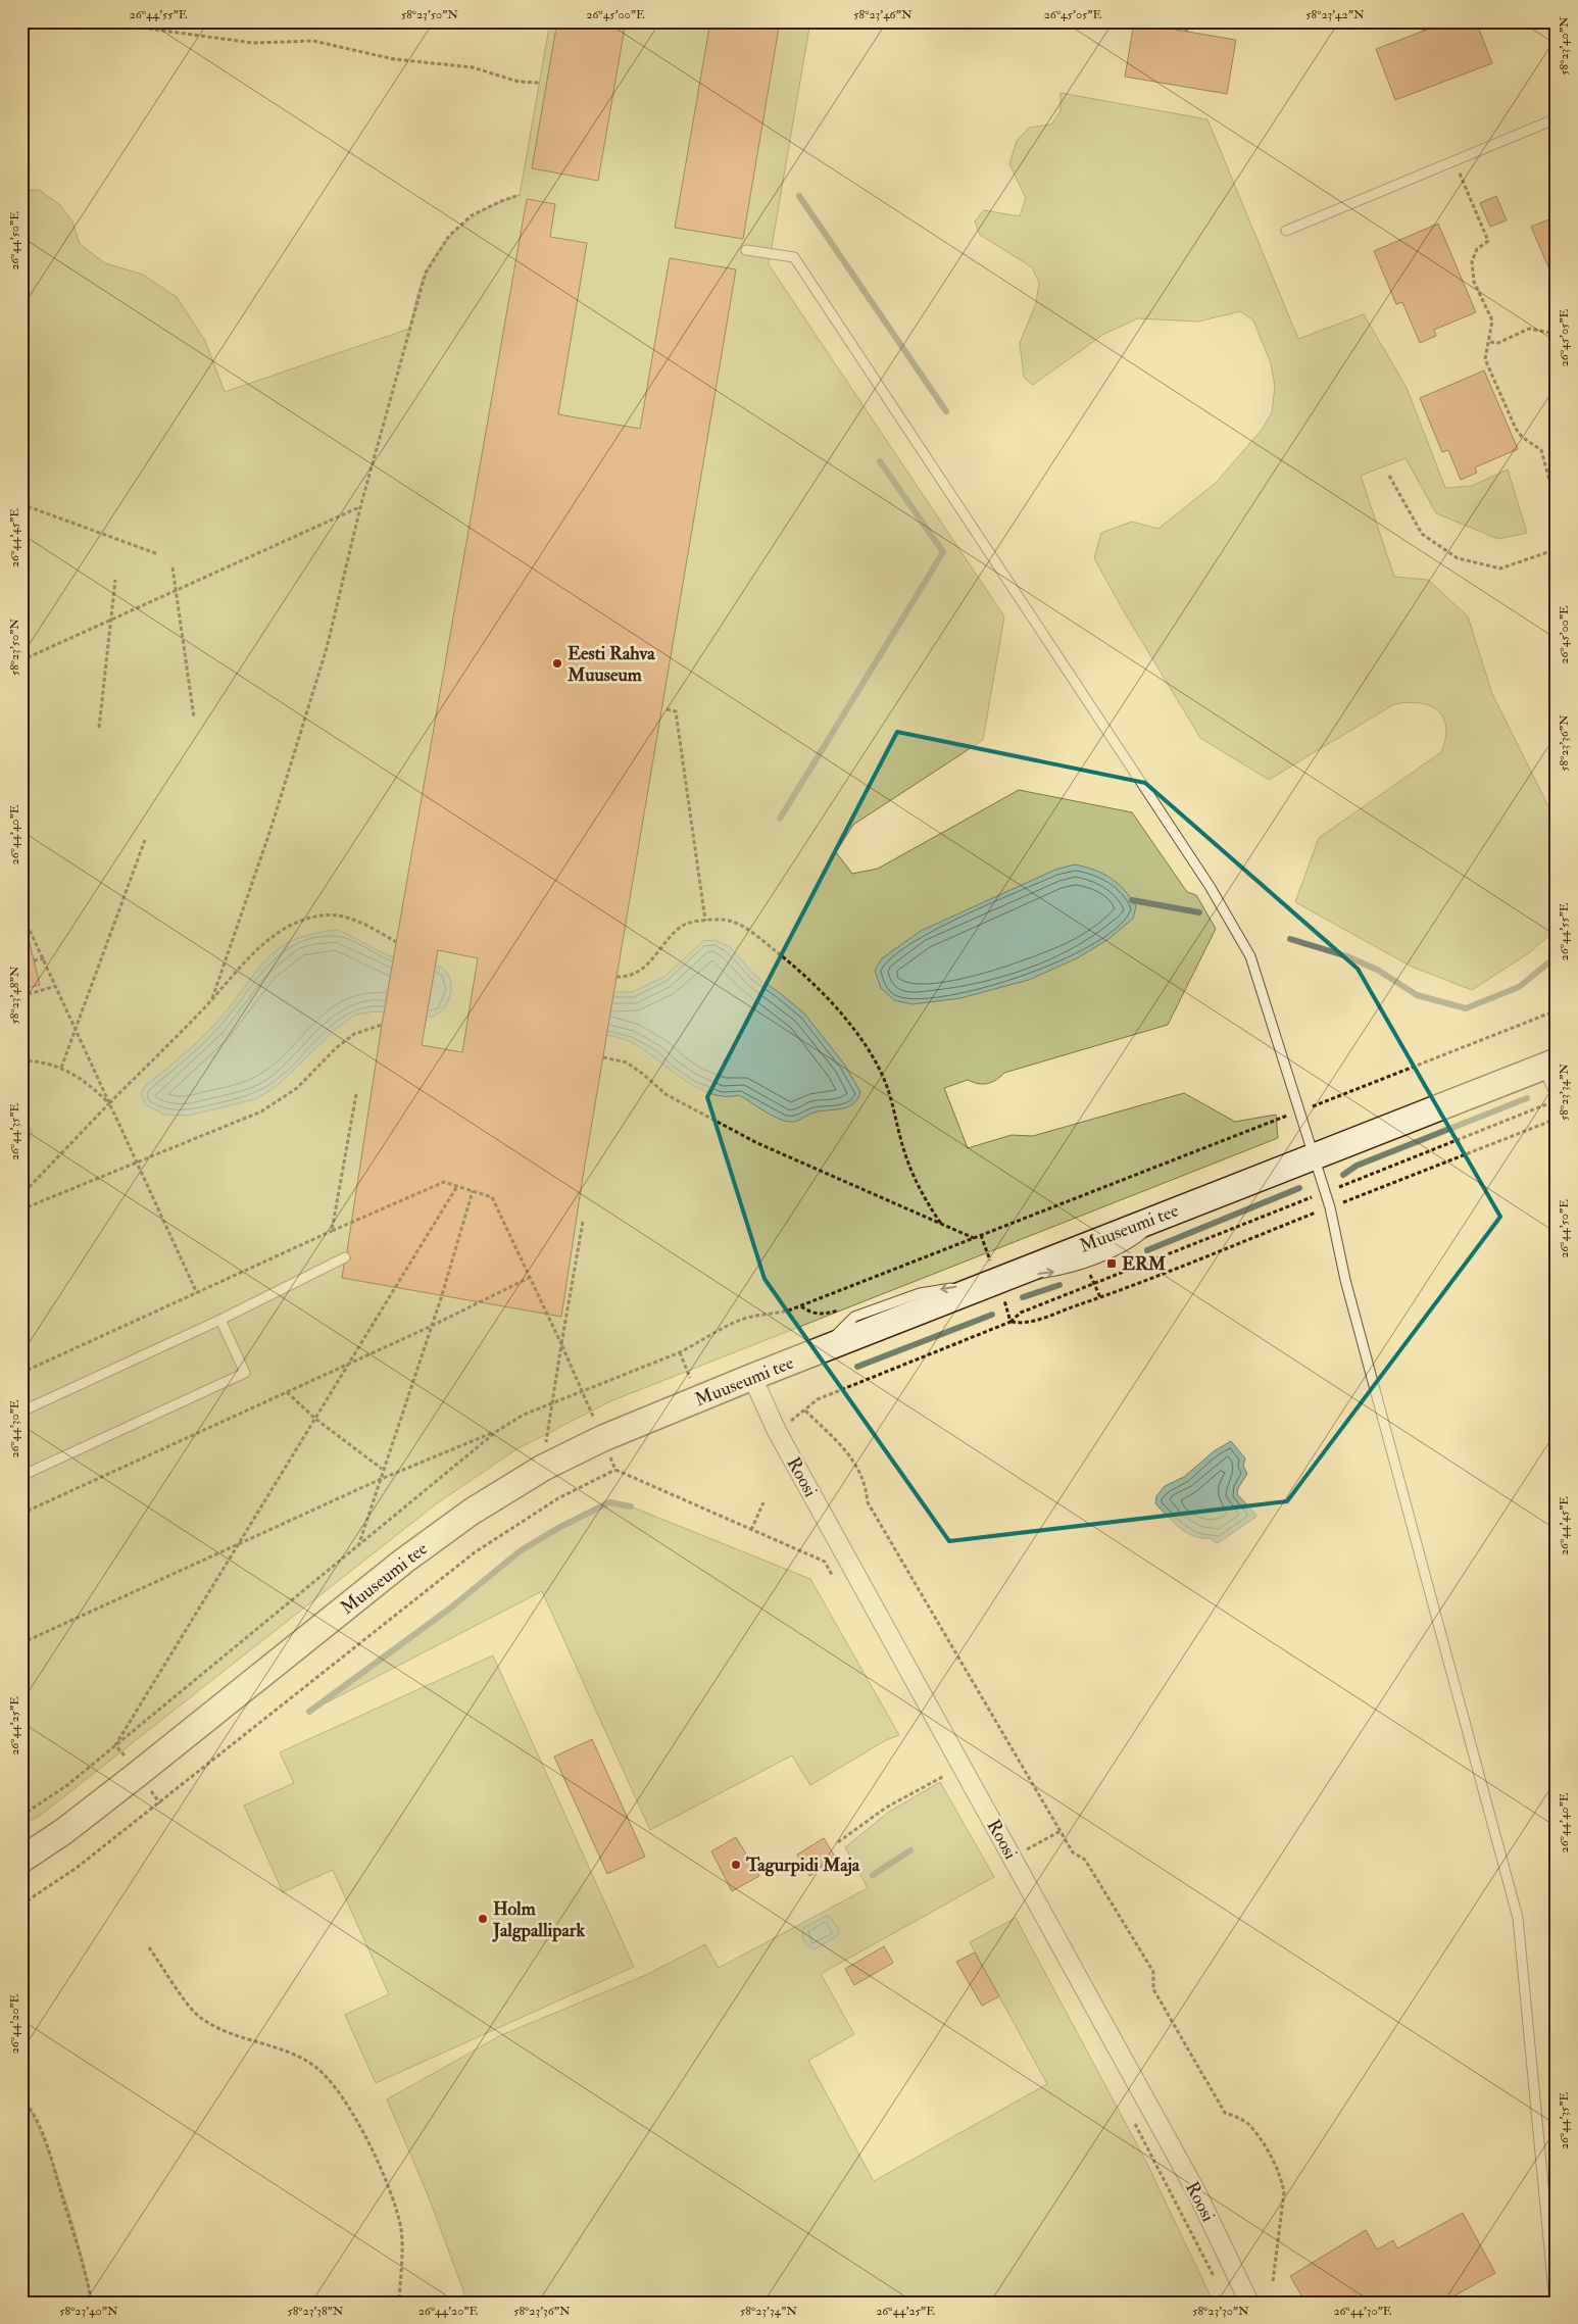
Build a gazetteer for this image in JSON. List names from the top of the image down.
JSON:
{
  "streets": {
    "street": ["Muuseumi tee", "Roosi"]
  },
  "crossings": [
    ["Muuseumi tee", "Roosi"]
  ],
  "places": {
    "other": ["Eesti Rahva Muuseum", "Tagurpidi Maja", "Holm Jalgpallipark"],
    "transit": ["ERM"]
  },
  "coordinates": [
    "26°44'55\"E",
    "58°23'50\"N",
    "26°45'00\"E",
    "58°23'46\"N",
    "26°45'05\"E",
    "58°23'42\"N",
    "58°23'40\"N",
    "26°44'50\"E",
    "26°44'45\"E",
    "58°23'36\"N",
    "26°44'40\"E",
    "58°23'48\"N",
    "58°23'34\"N",
    "26°44'35\"E",
    "26°44'30\"E",
    "26°44'25\"E",
    "26°44'20\"E",
    "58°23'38\"N",
    "58°23'30\"N"
  ]
}
